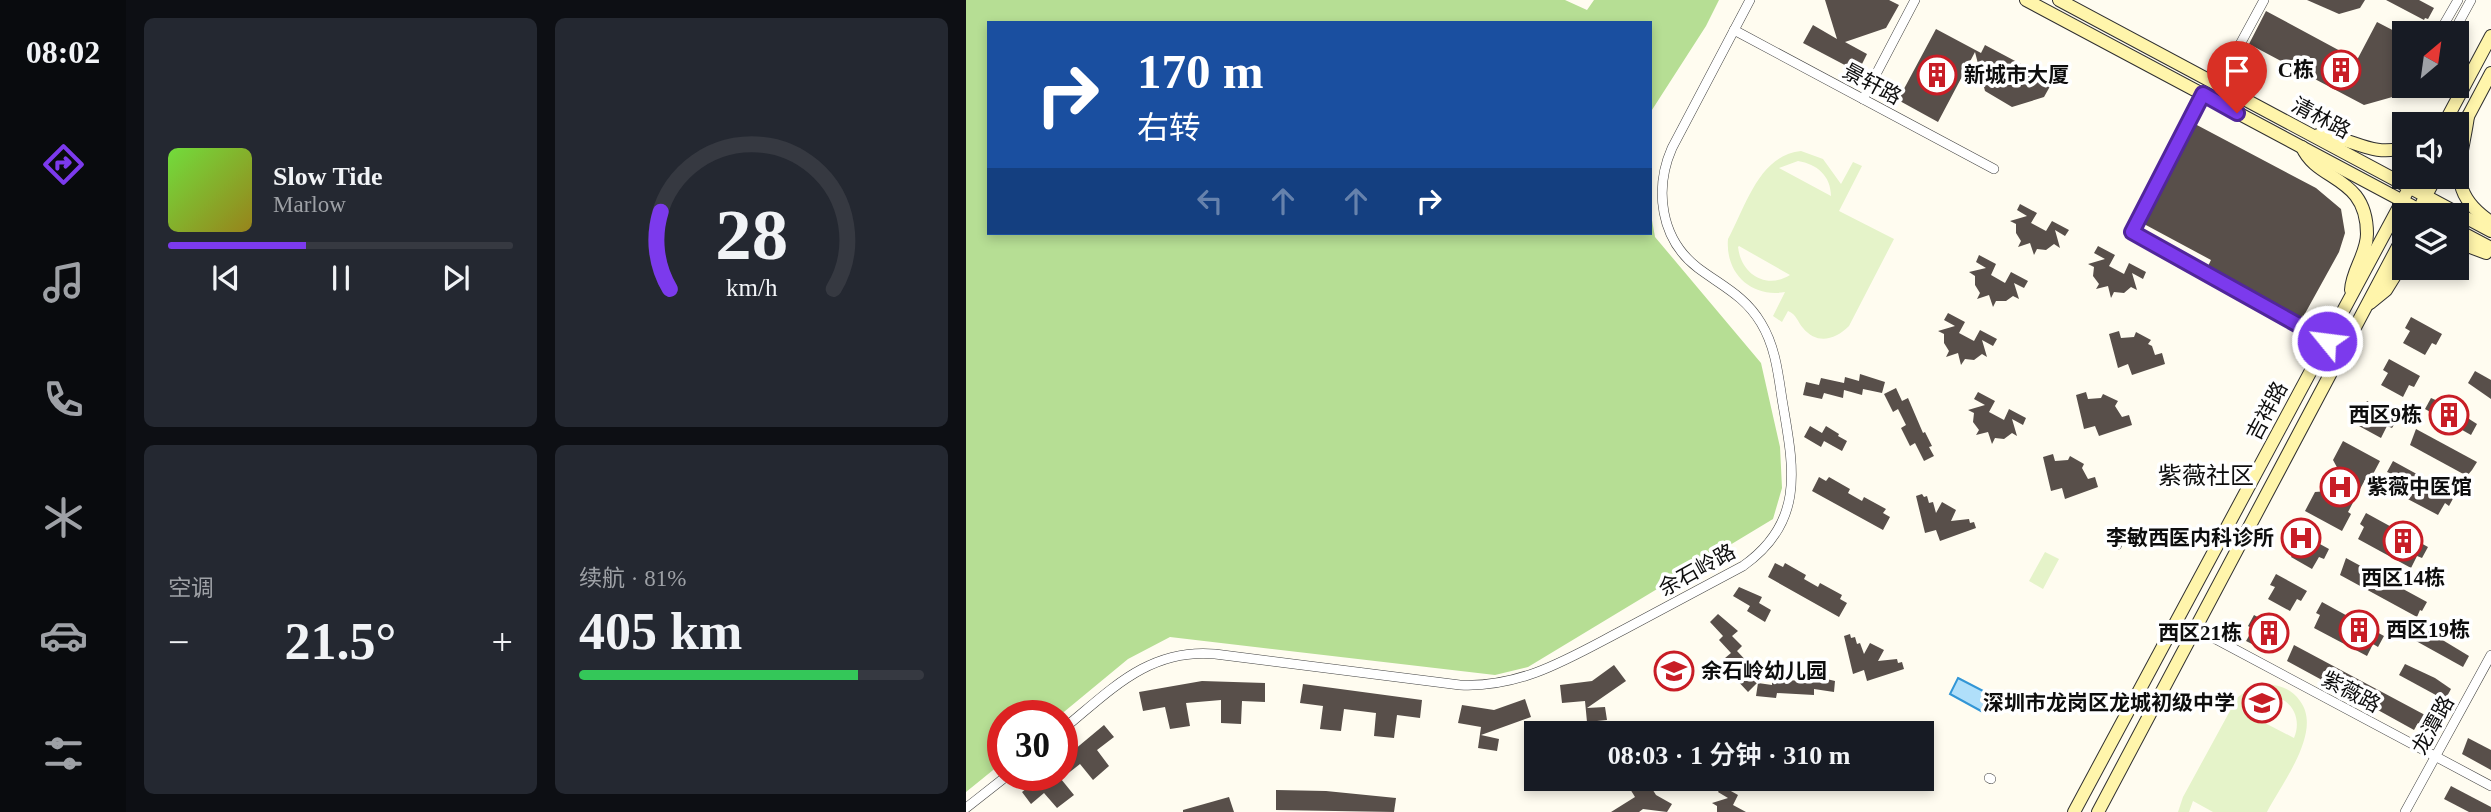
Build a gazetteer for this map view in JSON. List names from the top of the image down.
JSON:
{
  "streets": {
    "main road": ["清林路", "吉祥路"],
    "street": [
      "景轩路",
      "余石岭路",
      "紫薇路",
      "龙潭路"
    ]
  },
  "crossings": [
    ["景轩路", "余石岭路"],
    ["清林路", "吉祥路"],
    ["吉祥路", "紫薇路"],
    ["紫薇路", "龙潭路"]
  ],
  "districts": ["紫薇社区"],
  "places": {
    "building": [
      "C栋",
      "新城市大厦",
      "西区9栋",
      "西区14栋",
      "西区19栋",
      "西区21栋"
    ],
    "hospital": ["紫薇中医馆", "李敏西医内科诊所"],
    "school or university": ["余石岭幼儿园", "深圳市龙岗区龙城初级中学"]
  },
  "north": "top right",
  "page": {
    "tabs": "08:02",
    "turn": ["170 m", "右转"],
    "song": ["Slow Tide", "Marlow"],
    "tile": [
      "空调",
      ["续航 · 81%", "405 km"]
    ],
    "heat": ["−", "21.5°", "+"],
    "limit": "30",
    "trip": "08:03 · 1 分钟 · 310 m",
    "gauge": ["28", "km/h"]
  }
}
